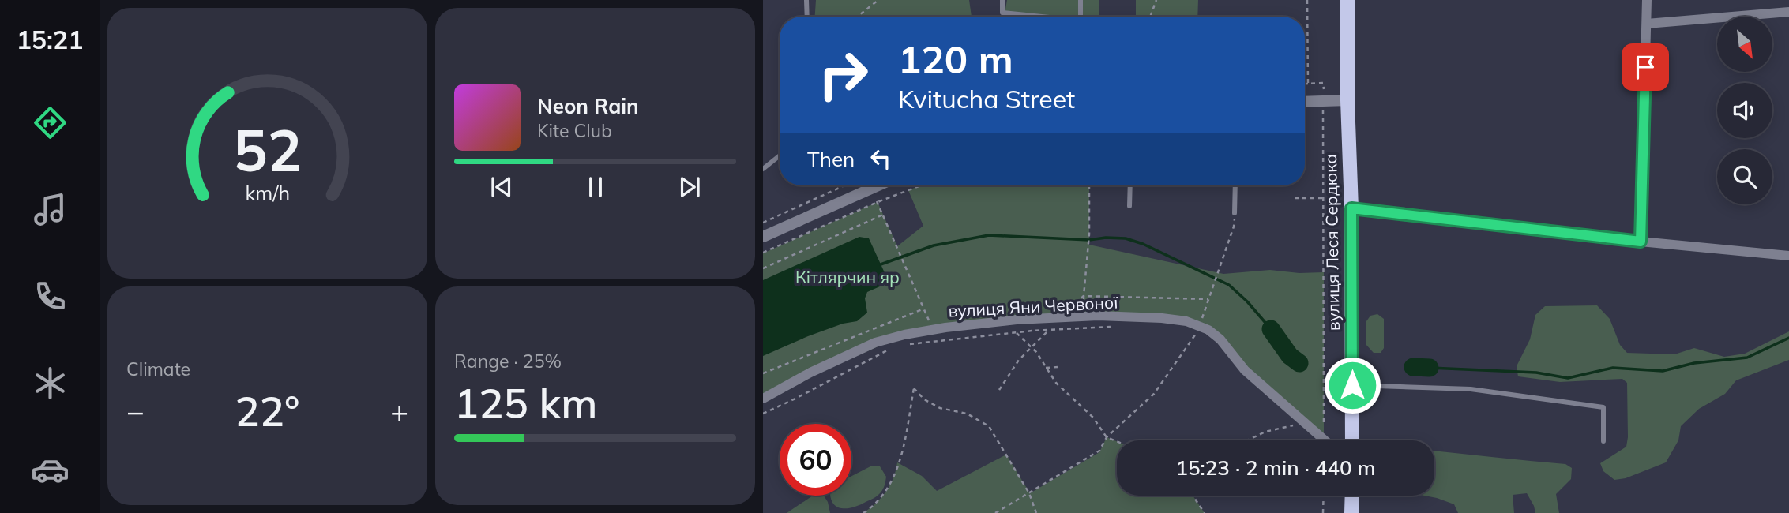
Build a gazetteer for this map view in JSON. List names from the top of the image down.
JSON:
{
  "streets": {
    "main road": ["вулиця Леся Сердюка"],
    "street": ["вулиця Яни Червоної"]
  },
  "parks": ["Кітлярчин яр"],
  "north": "bottom right",
  "page": {
    "tabs": "15:21",
    "turn": ["120 m", "Kvitucha Street"],
    "song": ["Neon Rain", "Kite Club"],
    "then": "Then",
    "tile": [
      "Climate",
      ["Range · 25%", "125 km"]
    ],
    "heat": ["−", "22°", "+"],
    "limit": "60",
    "trip": "15:23 · 2 min · 440 m",
    "gauge": ["52", "km/h"]
  }
}
